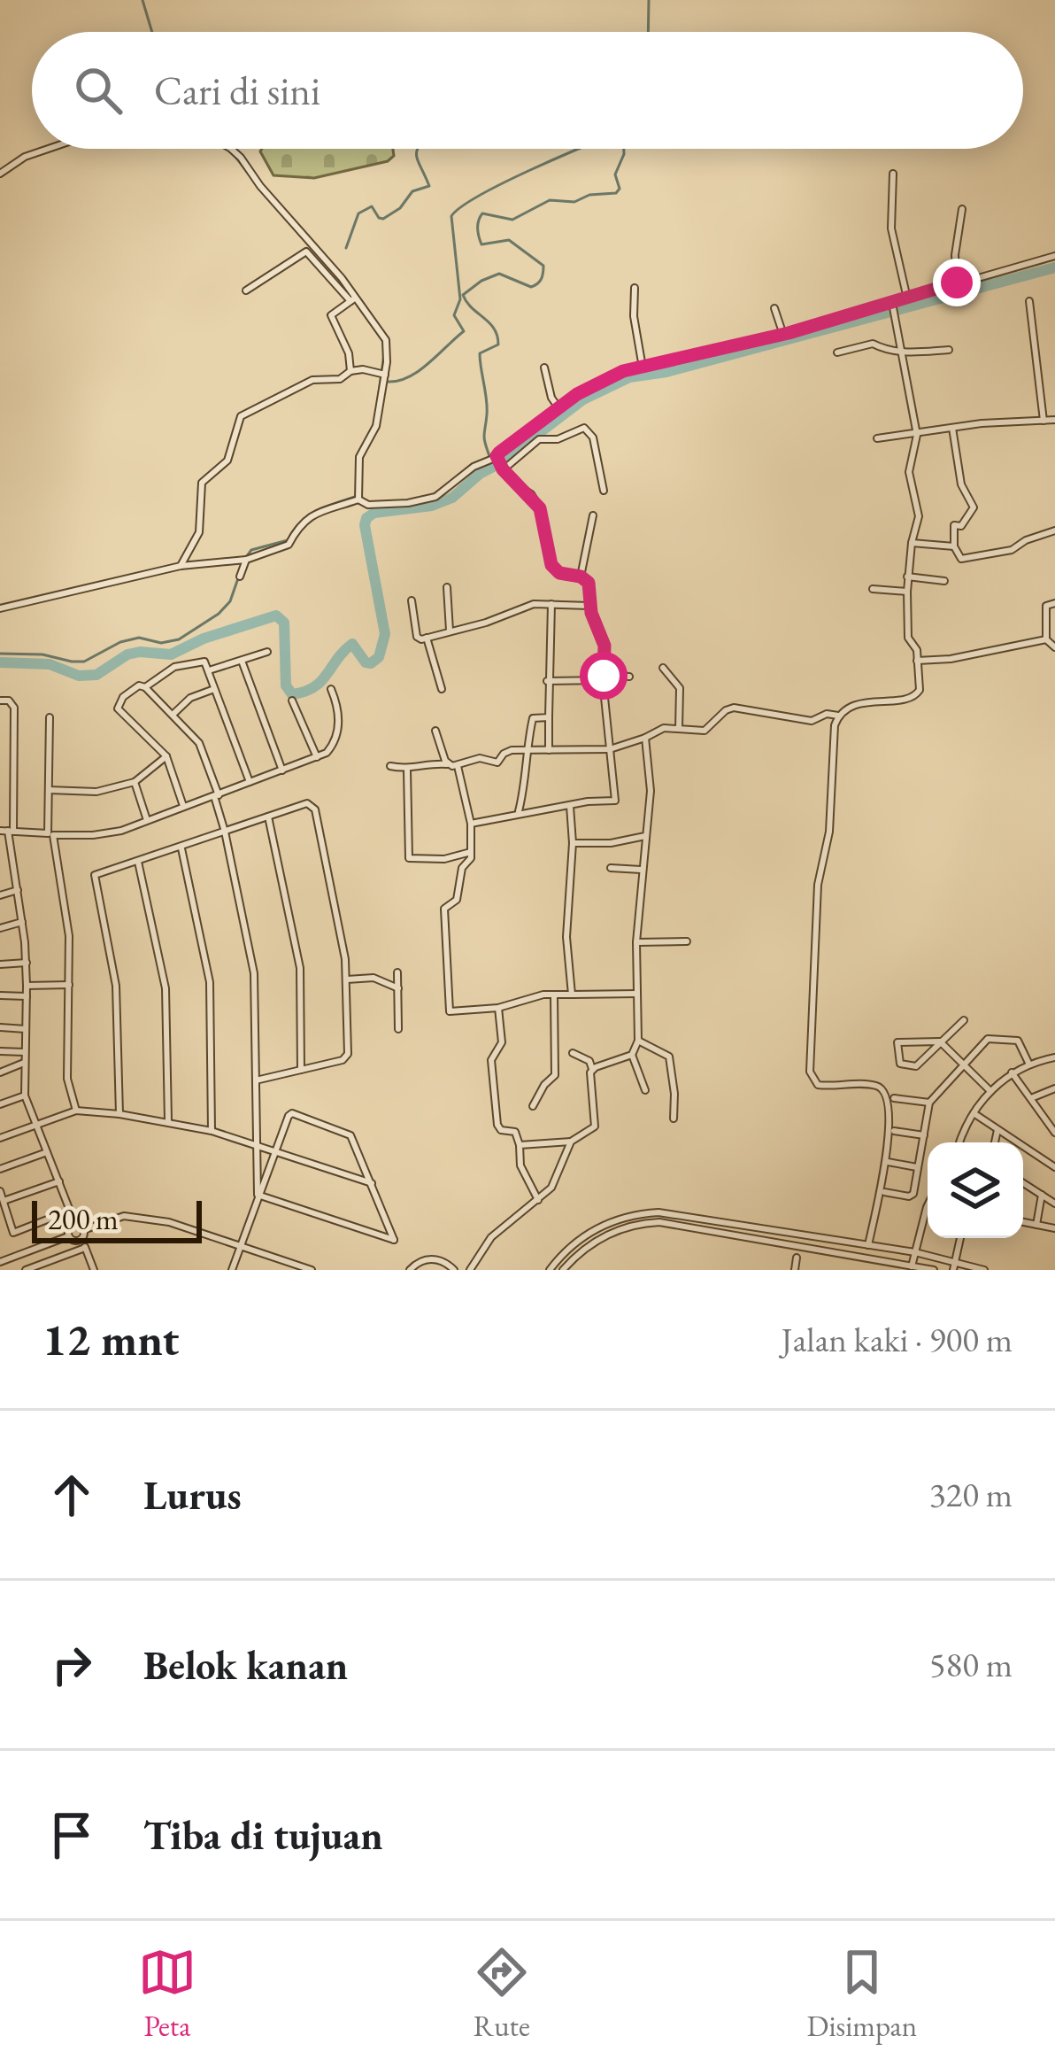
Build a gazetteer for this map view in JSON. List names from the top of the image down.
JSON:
{
  "scale_bar": "200 m",
  "page": {
    "search": "Cari di sini",
    "scale": "200 m",
    "heading": ["12 mnt", "Jalan kaki · 900 m"],
    "list": [
      ["Lurus", "320 m"],
      ["Belok kanan", "580 m"],
      "Tiba di tujuan"
    ],
    "nav": ["Peta", "Rute", "Disimpan"]
  }
}
